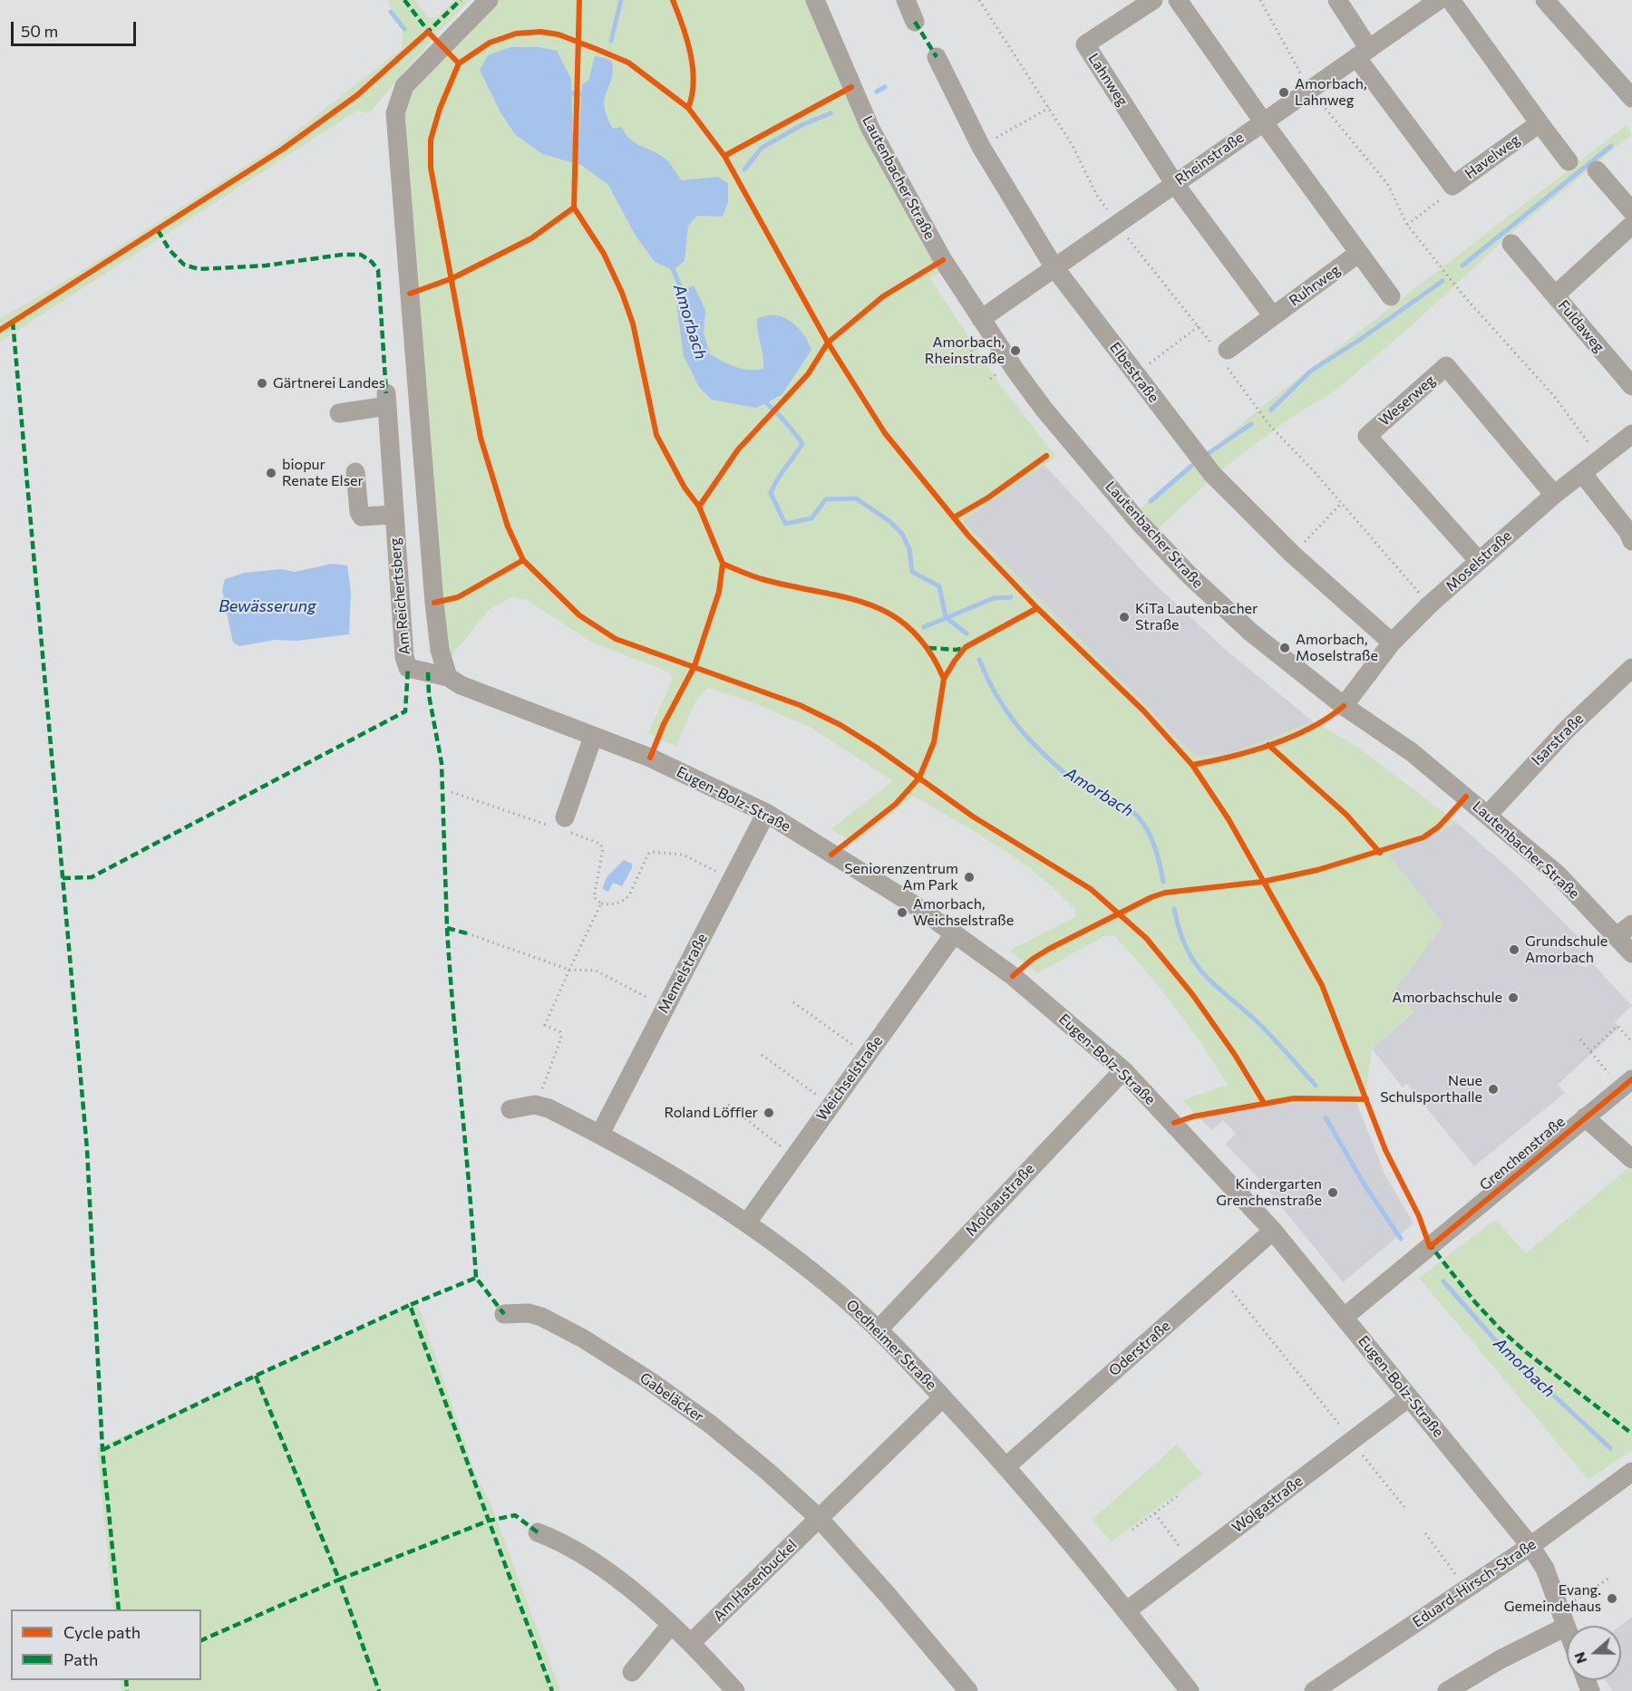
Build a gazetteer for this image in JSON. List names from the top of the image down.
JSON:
{
  "streets": {
    "street": [
      "Lahnweg",
      "Havelweg",
      "Rheinstraße",
      "Lautenbacher Straße",
      "Ruhrweg",
      "Fuldaweg",
      "Elbestraße",
      "Weserweg",
      "Moselstraße",
      "Am Reichertsberg",
      "Isarstraße",
      "Eugen-Bolz-Straße",
      "Memelstraße",
      "Weichselstraße",
      "Grenchenstraße",
      "Moldaustraße",
      "Oedheimer Straße",
      "Oderstraße",
      "Gabeläcker",
      "Wolgastraße",
      "Am Hasenbuckel",
      "Eduard-Hirsch-Straße"
    ]
  },
  "crossings": [
    ["Lahnweg", "Rheinstraße"],
    ["Havelweg", "Rheinstraße"],
    ["Rheinstraße", "Lautenbacher Straße"],
    ["Rheinstraße", "Elbestraße"],
    ["Lautenbacher Straße", "Moselstraße"],
    ["Lautenbacher Straße", "Isarstraße"],
    ["Elbestraße", "Moselstraße"],
    ["Weserweg", "Moselstraße"],
    ["Am Reichertsberg", "Eugen-Bolz-Straße"],
    ["Eugen-Bolz-Straße", "Memelstraße"],
    ["Eugen-Bolz-Straße", "Weichselstraße"],
    ["Eugen-Bolz-Straße", "Grenchenstraße"],
    ["Eugen-Bolz-Straße", "Moldaustraße"],
    ["Eugen-Bolz-Straße", "Oderstraße"],
    ["Eugen-Bolz-Straße", "Wolgastraße"],
    ["Eugen-Bolz-Straße", "Eduard-Hirsch-Straße"],
    ["Memelstraße", "Oedheimer Straße"],
    ["Weichselstraße", "Oedheimer Straße"],
    ["Moldaustraße", "Oedheimer Straße"],
    ["Oedheimer Straße", "Oderstraße"],
    ["Oedheimer Straße", "Wolgastraße"],
    ["Gabeläcker", "Am Hasenbuckel"]
  ],
  "water": ["Amorbach", "Bewässerung"],
  "places": [
    "Amorbach, Lahnweg",
    "Amorbach, Rheinstraße",
    "Gärtnerei Landes",
    "biopur Renate Elser",
    "KiTa Lautenbacher Straße",
    "Amorbach, Moselstraße",
    "Seniorenzentrum Am Park",
    "Amorbach, Weichselstraße",
    "Grundschule Amorbach",
    "Amorbachschule",
    "Neue Schulsporthalle",
    "Roland Löffler",
    "Kindergarten Grenchenstraße",
    "Evang. Gemeindehaus"
  ],
  "legend": ["Cycle path", "Path"],
  "scale_bar": "50 m",
  "north": "left"
}
